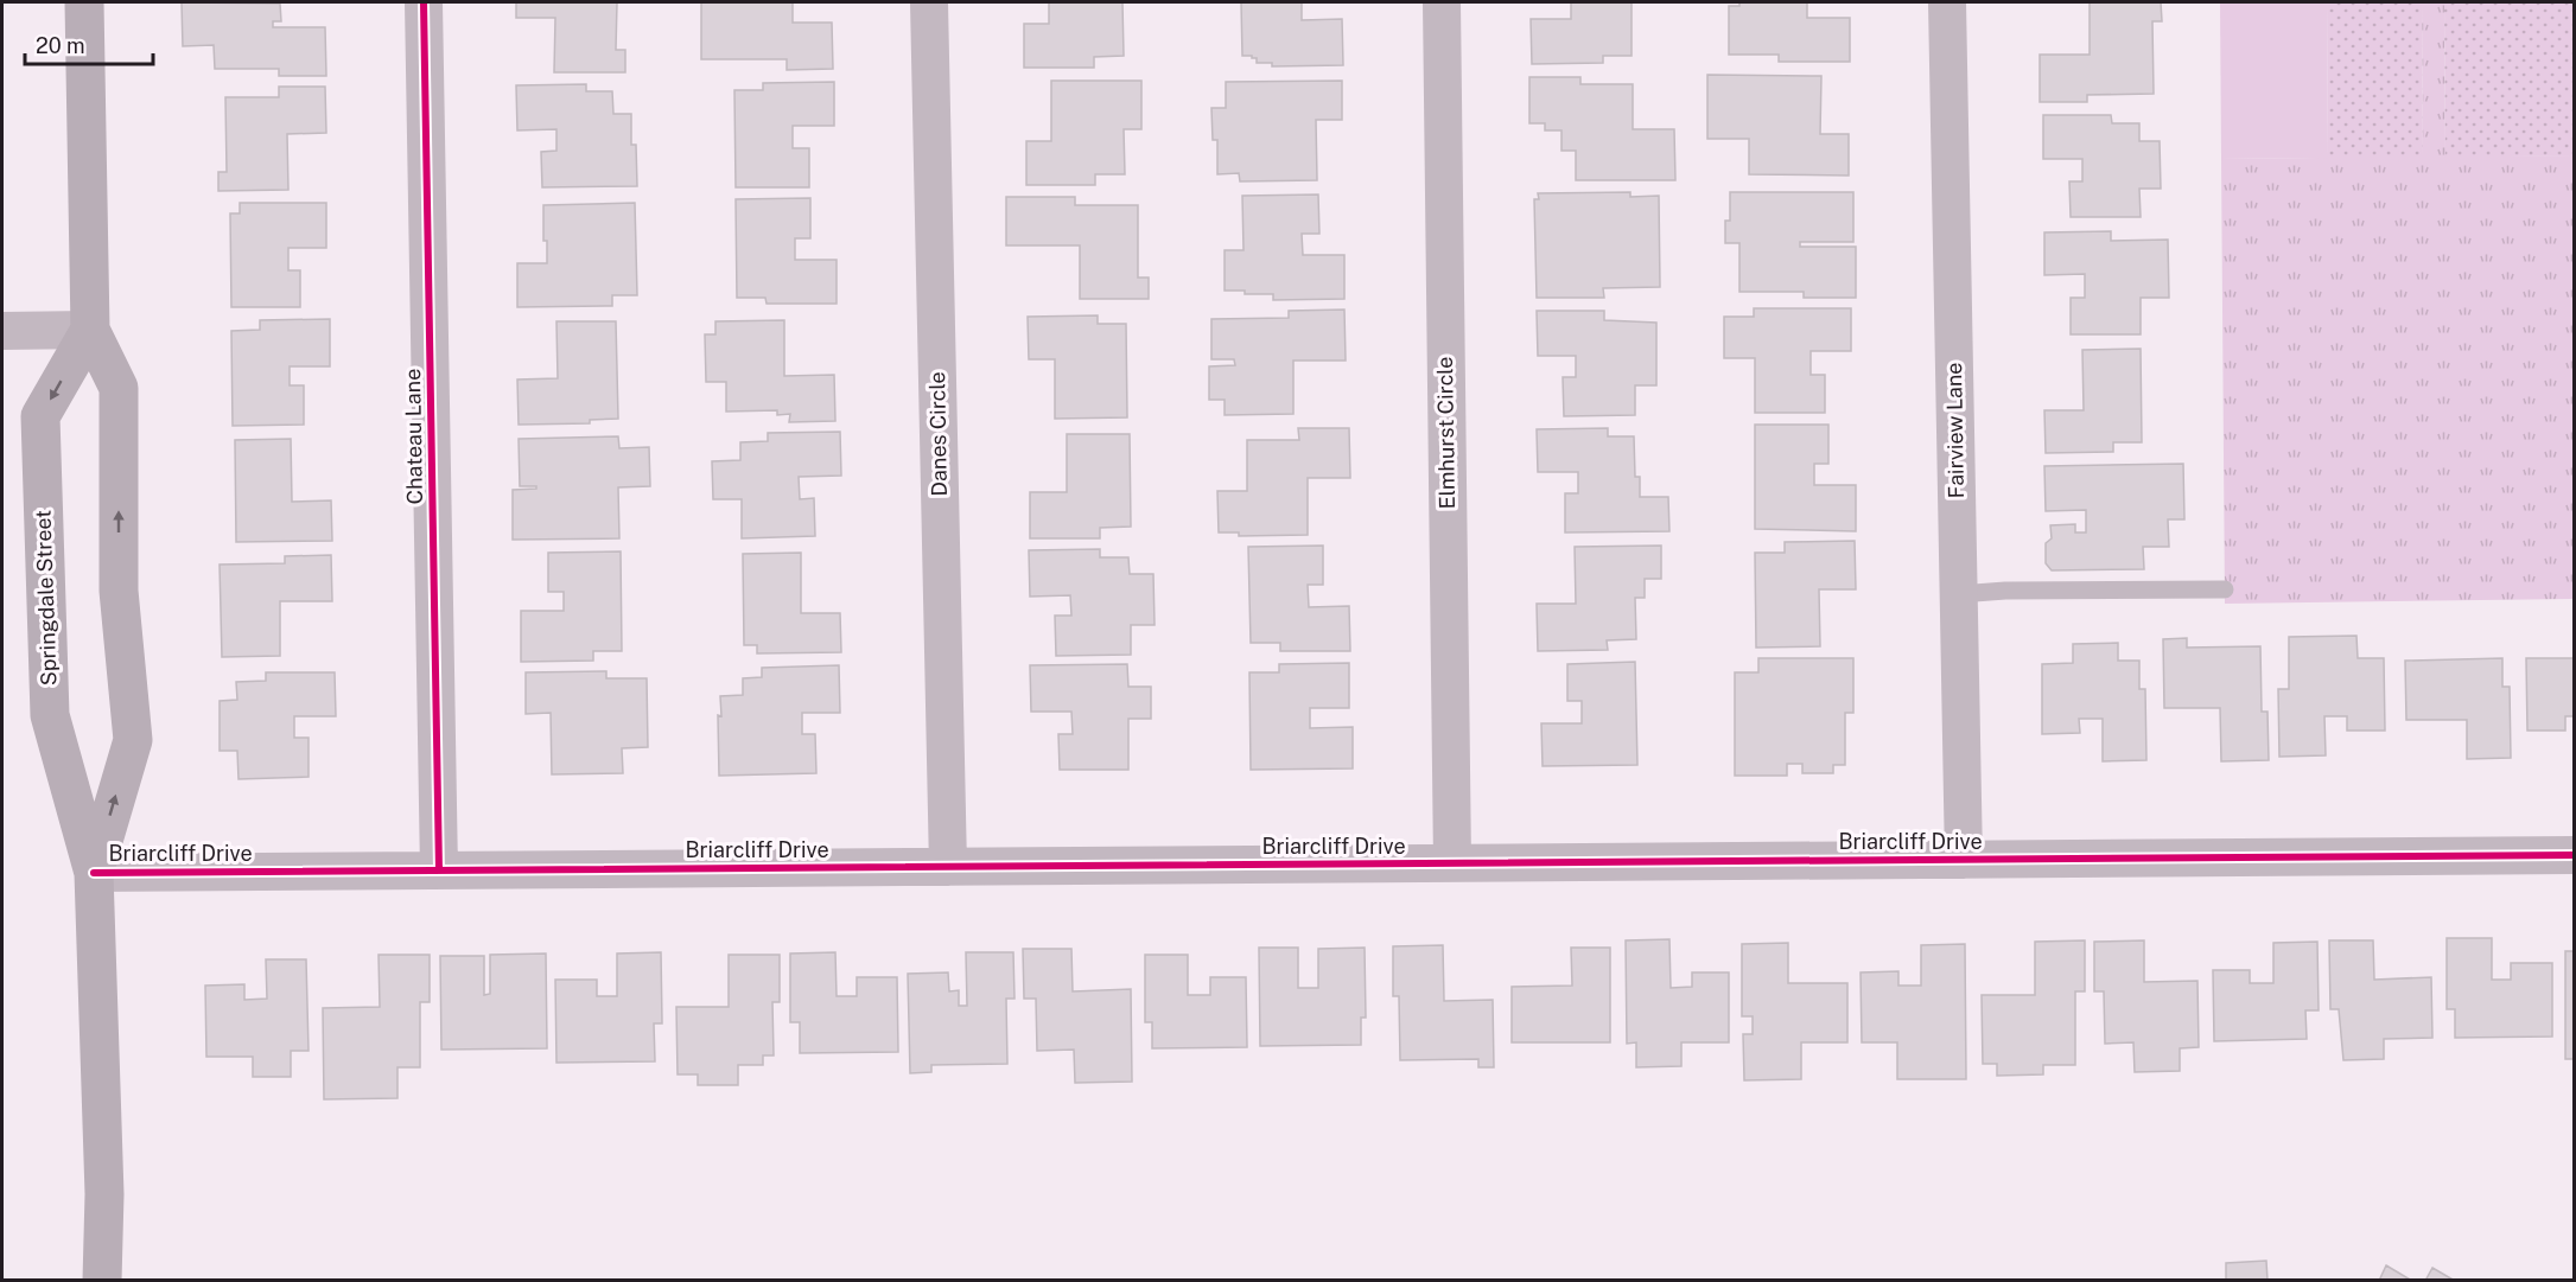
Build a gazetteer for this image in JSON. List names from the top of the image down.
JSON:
{
  "streets": {
    "main road": ["Springdale Street"],
    "street": [
      "Fairview Lane",
      "Elmhurst Circle",
      "Danes Circle",
      "Chateau Lane",
      "Briarcliff Drive"
    ]
  },
  "crossings": [
    ["Fairview Lane", "Briarcliff Drive"],
    ["Elmhurst Circle", "Briarcliff Drive"],
    ["Danes Circle", "Briarcliff Drive"],
    ["Chateau Lane", "Briarcliff Drive"],
    ["Springdale Street", "Briarcliff Drive"]
  ],
  "scale_bar": "20 m"
}
